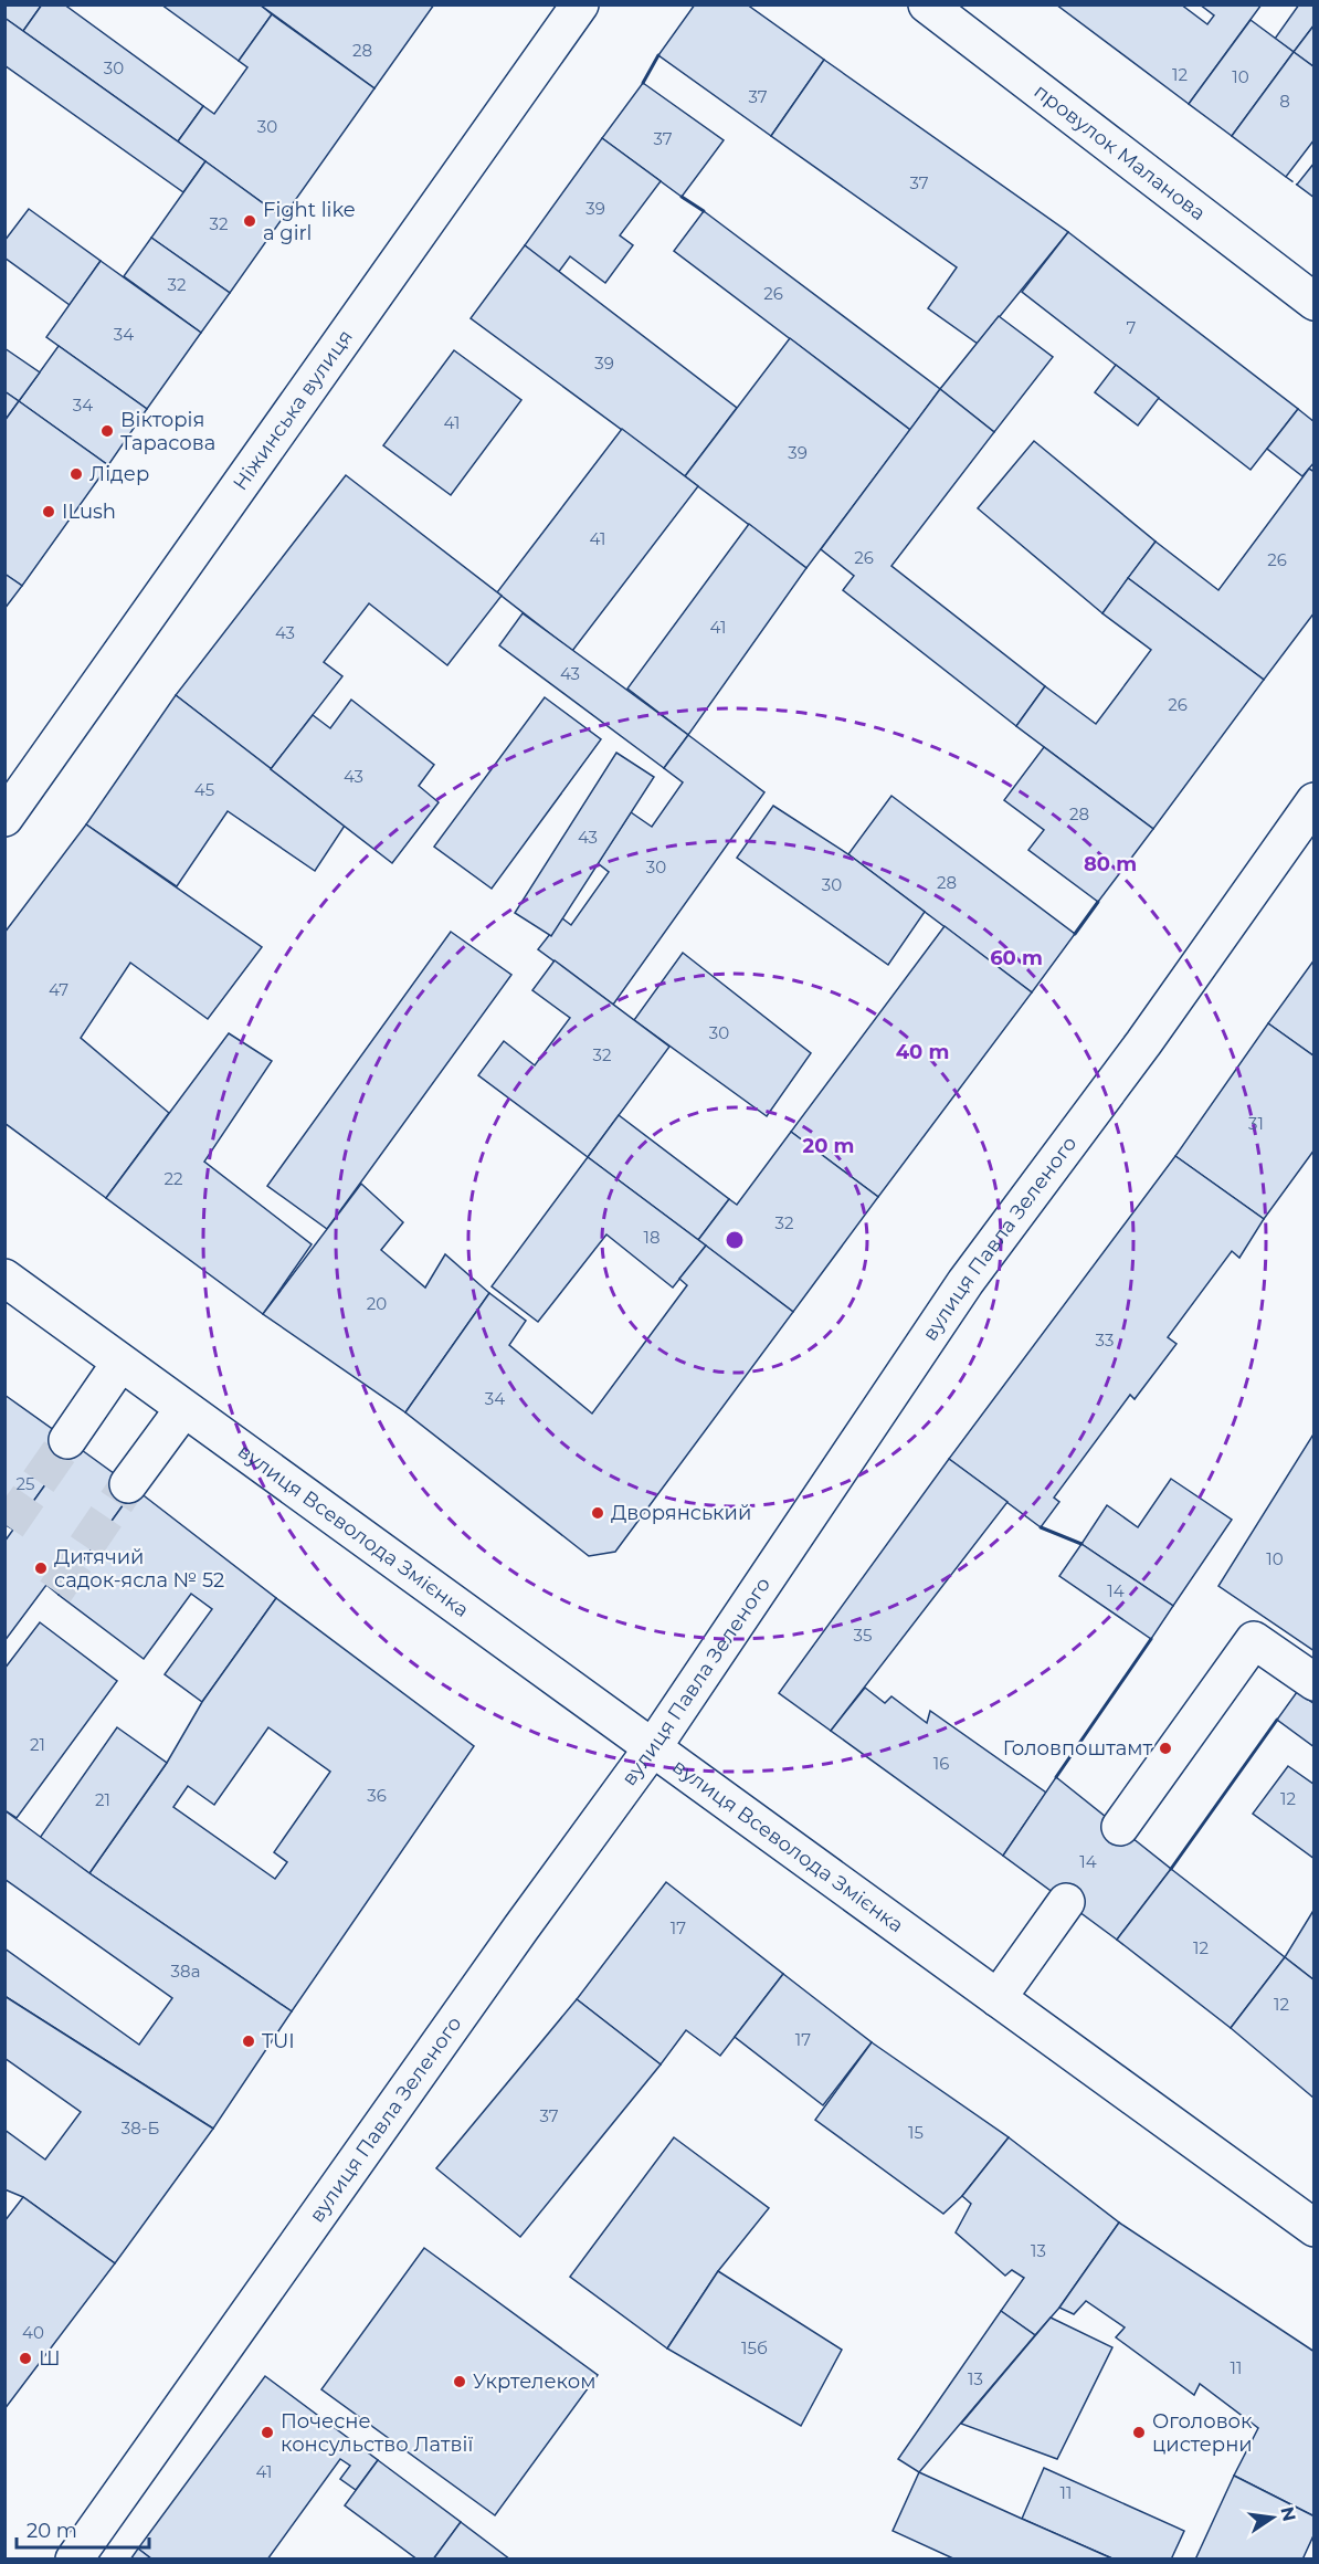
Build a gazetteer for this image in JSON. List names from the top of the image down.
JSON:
{
  "streets": {
    "street": [
      "провулок Маланова",
      "Ніжинська вулиця",
      "вулиця Павла Зеленого",
      "вулиця Всеволода Змієнка"
    ]
  },
  "crossings": [
    ["вулиця Павла Зеленого", "вулиця Всеволода Змієнка"]
  ],
  "places": [
    "Fight like a girl",
    "Вікторія Тарасова",
    "Лідер",
    "ILush",
    "Дворянський",
    "Дитячий садок-ясла № 52",
    "Головпоштамт",
    "TUI",
    "Ш",
    "Укртелеком",
    "Почесне консульство Латвії",
    "Оголовок цистерни"
  ],
  "house_numbers": [
    "28",
    "30",
    "12",
    "10",
    "37",
    "8",
    "30",
    "37",
    "37",
    "39",
    "32",
    "32",
    "26",
    "7",
    "34",
    "39",
    "34",
    "41",
    "39",
    "41",
    "26",
    "26",
    "41",
    "43",
    "43",
    "26",
    "43",
    "45",
    "28",
    "43",
    "30",
    "28",
    "30",
    "47",
    "30",
    "32",
    "31",
    "22",
    "32",
    "18",
    "20",
    "33",
    "34",
    "25",
    "10",
    "14",
    "35",
    "21",
    "16",
    "36",
    "12",
    "21",
    "14",
    "17",
    "12",
    "38а",
    "12",
    "17",
    "37",
    "38-Б",
    "15",
    "13",
    "40",
    "15б",
    "11",
    "13",
    "41",
    "11"
  ],
  "scale_bar": "20 m",
  "north": "right",
  "rings": [
    "80 m",
    "60 m",
    "40 m",
    "20 m"
  ]
}
